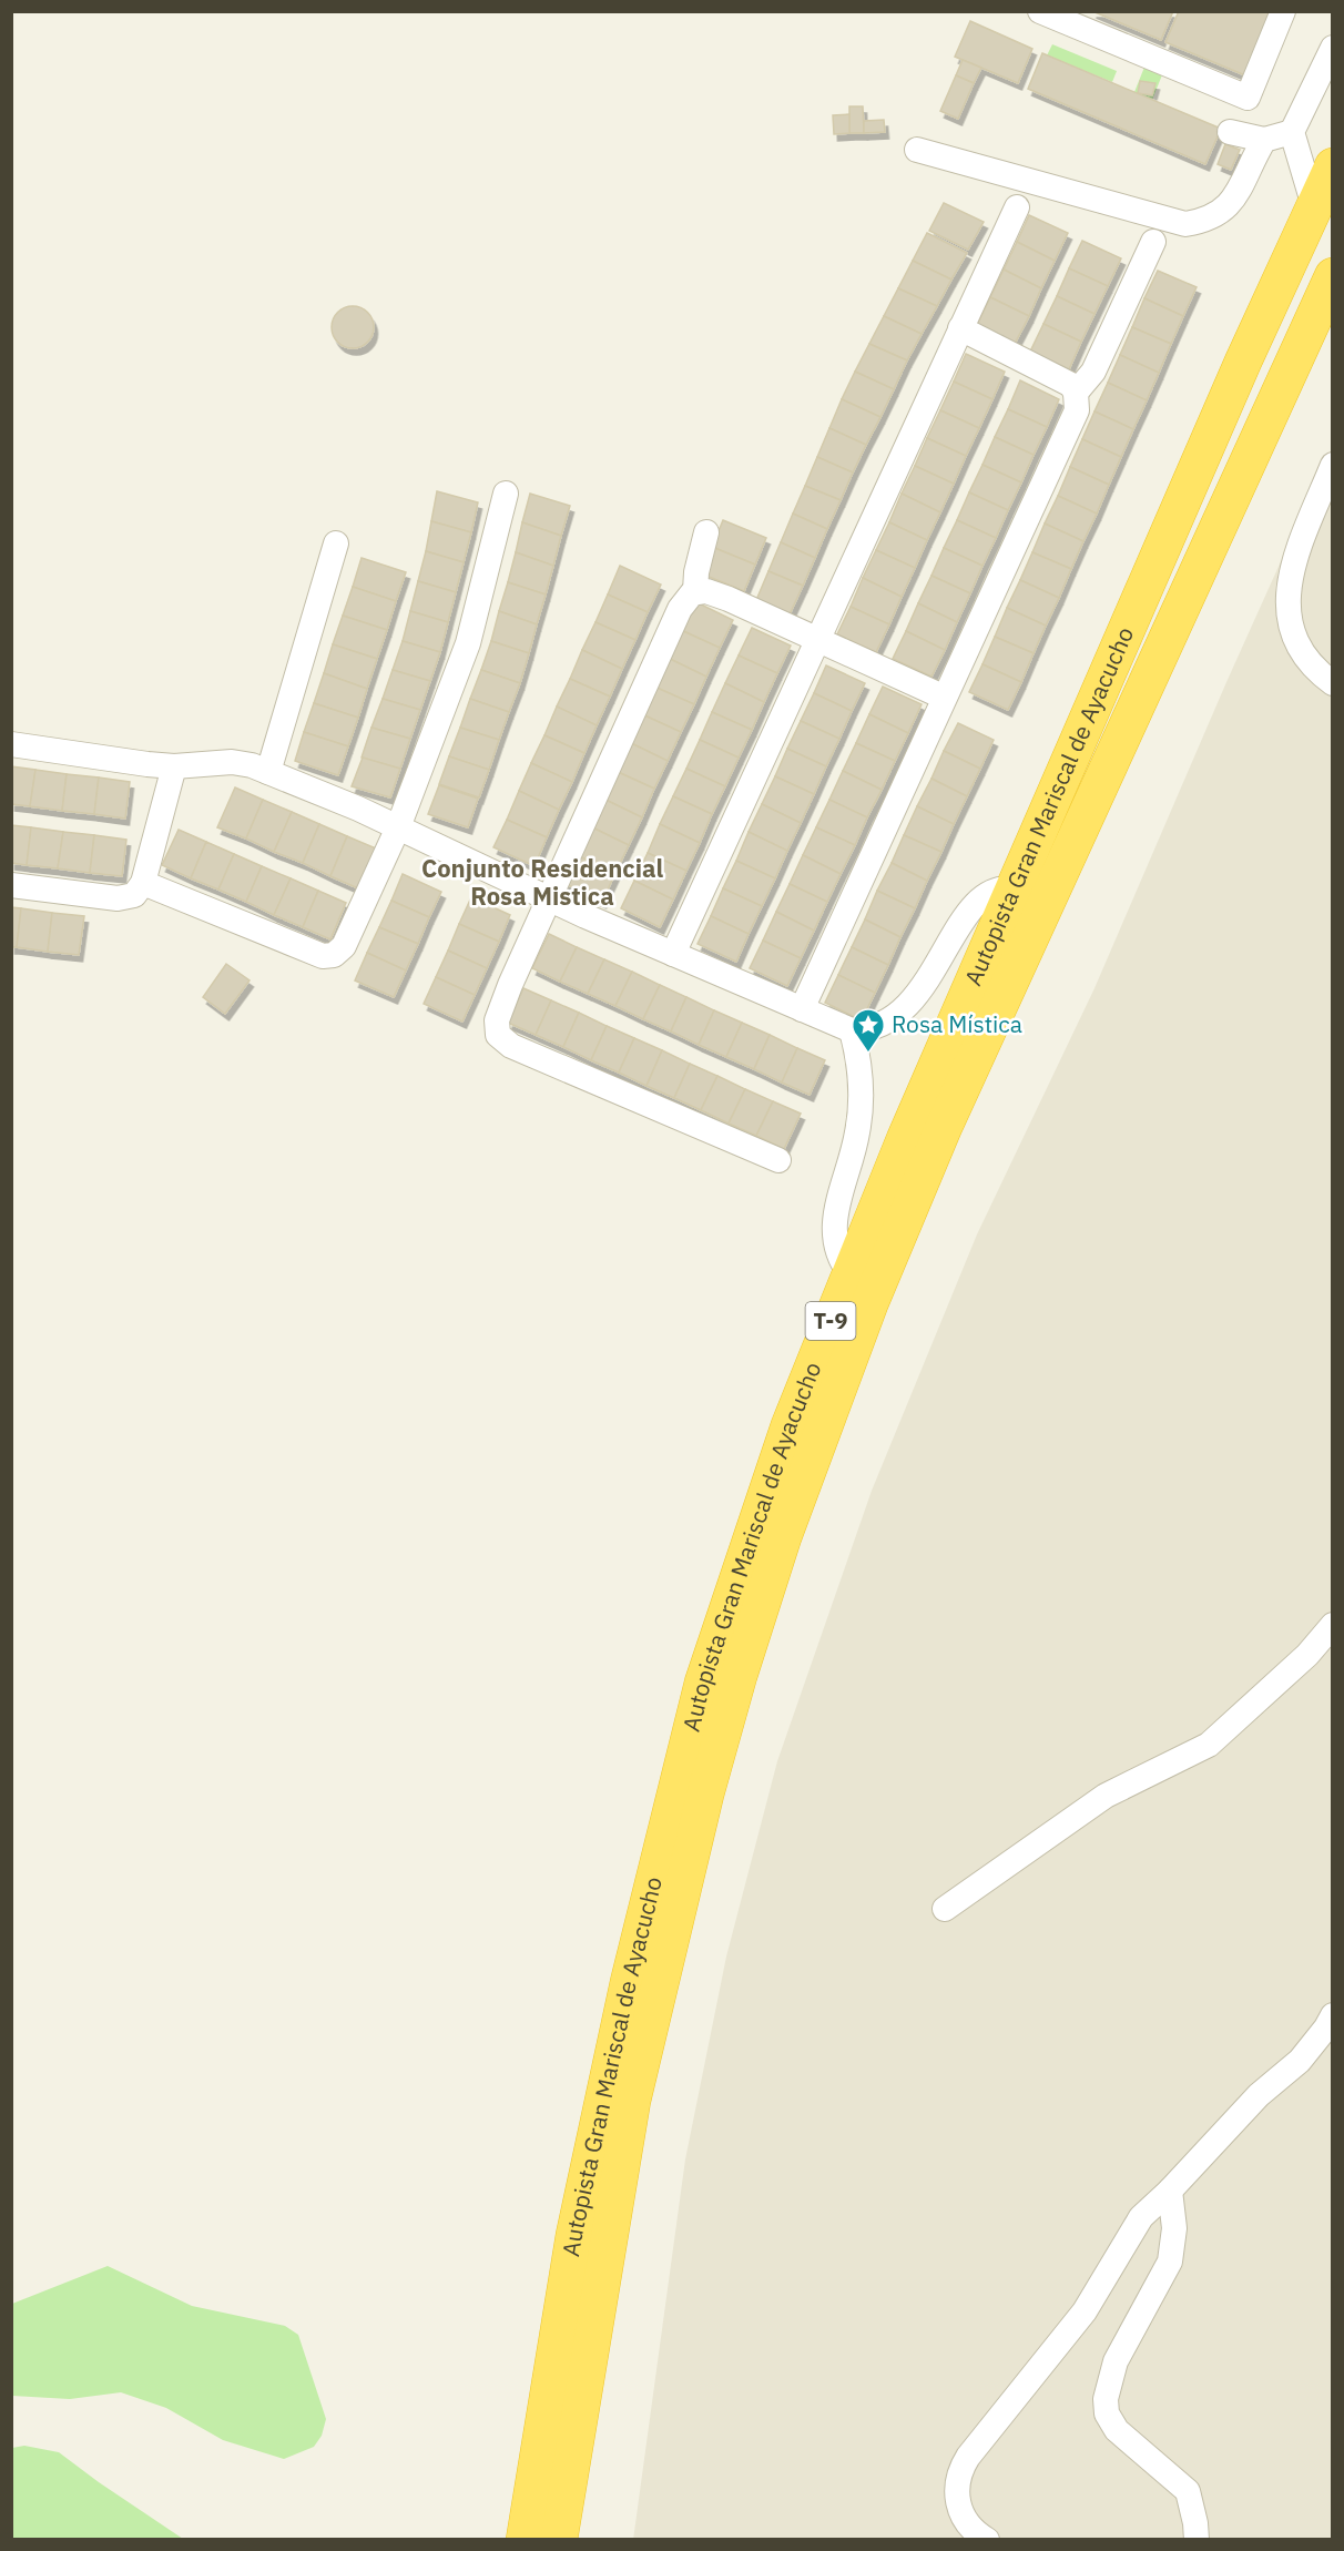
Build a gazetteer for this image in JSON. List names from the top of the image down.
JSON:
{
  "streets": {
    "highway": ["Autopista Gran Mariscal de Ayacucho", "T-9"]
  },
  "districts": ["Conjunto Residencial Rosa Mistica"],
  "places": {
    "place": ["Rosa Mística"]
  }
}
